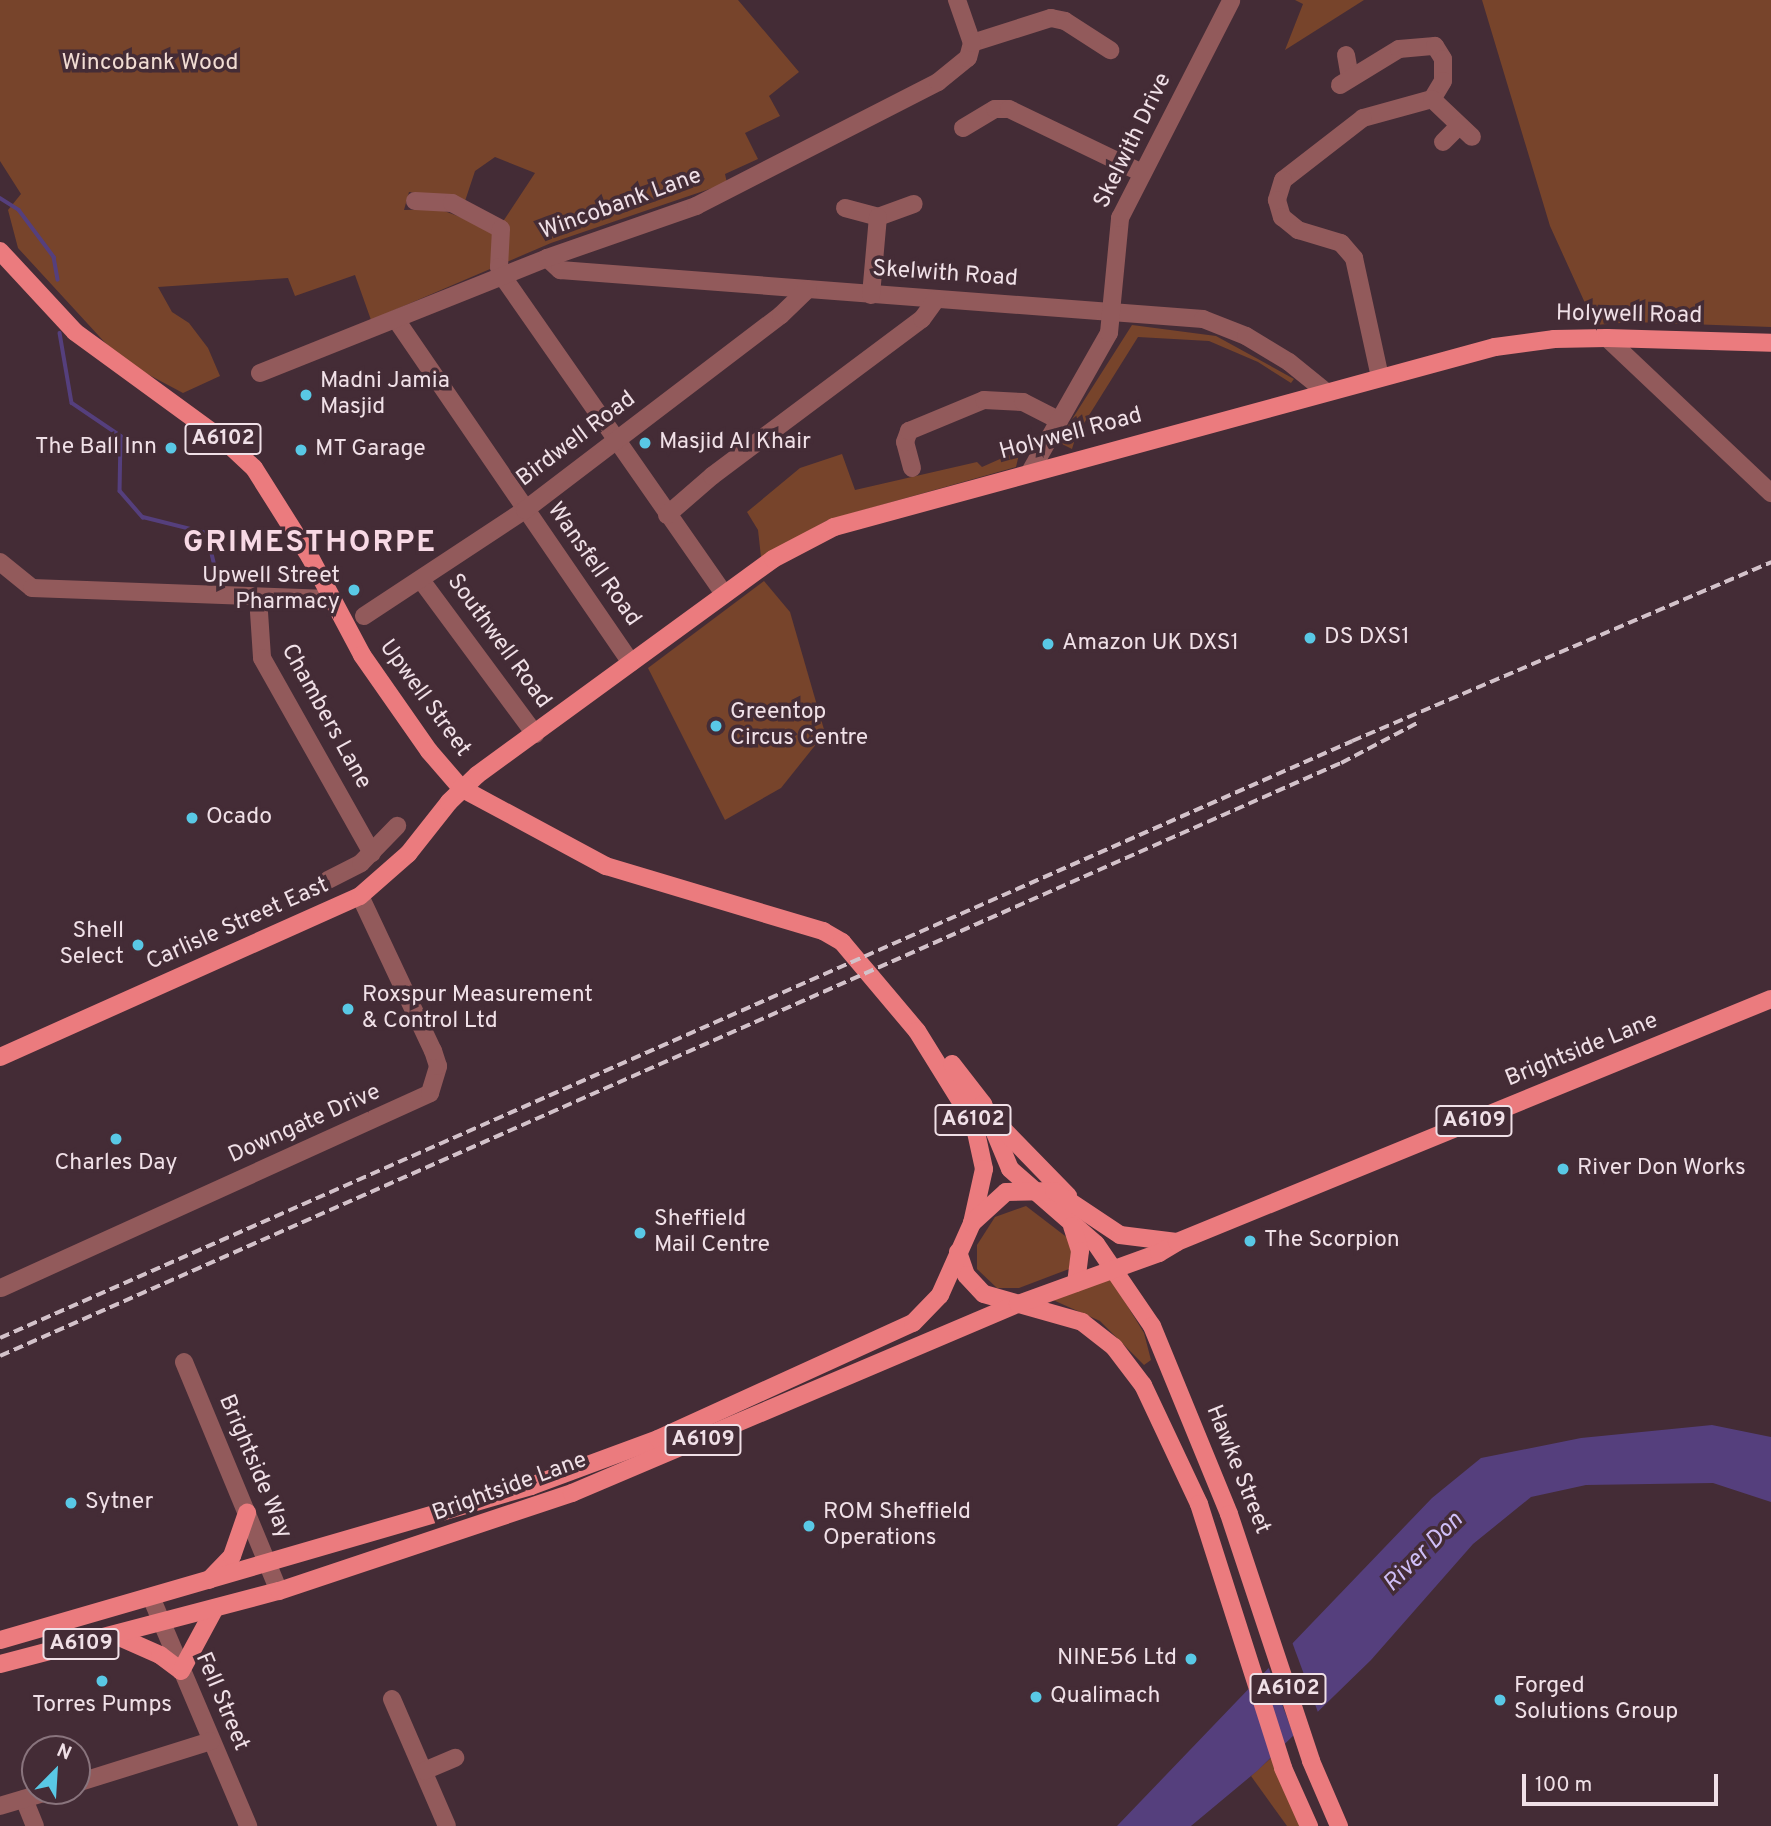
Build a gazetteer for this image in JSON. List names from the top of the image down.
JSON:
{
  "streets": {
    "main road": [
      "Holywell Road",
      "A6102",
      "Upwell Street",
      "Carlisle Street East",
      "Brightside Lane",
      "A6109",
      "Hawke Street"
    ],
    "street": [
      "Skelwith Drive",
      "Wincobank Lane",
      "Skelwith Road",
      "Birdwell Road",
      "Wansfell Road",
      "Southwell Road",
      "Chambers Lane",
      "Downgate Drive",
      "Brightside Way",
      "Fell Street"
    ]
  },
  "crossings": [
    ["Skelwith Drive", "Skelwith Road"],
    ["Skelwith Drive", "Holywell Road"],
    ["Wincobank Lane", "Skelwith Road"],
    ["Wincobank Lane", "Wansfell Road"],
    ["Skelwith Road", "Holywell Road"],
    ["Skelwith Road", "Birdwell Road"],
    ["Holywell Road", "Wansfell Road"],
    ["Holywell Road", "Southwell Road"],
    ["Holywell Road", "Upwell Street"],
    ["Holywell Road", "Carlisle Street East"],
    ["A6102", "Upwell Street"],
    ["A6102", "Brightside Lane"],
    ["A6102", "Hawke Street"],
    ["Birdwell Road", "Wansfell Road"],
    ["Birdwell Road", "Southwell Road"],
    ["Upwell Street", "Carlisle Street East"],
    ["Upwell Street", "Brightside Lane"],
    ["Upwell Street", "Hawke Street"],
    ["Carlisle Street East", "Downgate Drive"],
    ["Brightside Lane", "Brightside Way"],
    ["Brightside Lane", "Hawke Street"],
    ["Brightside Lane", "Fell Street"]
  ],
  "districts": ["GRIMESTHORPE"],
  "water": ["River Don"],
  "parks": ["Wincobank Wood"],
  "places": [
    "Madni Jamia Masjid",
    "Masjid Al Khair",
    "The Ball Inn",
    "MT Garage",
    "Upwell Street Pharmacy",
    "DS DXS1",
    "Amazon UK DXS1",
    "Greentop Circus Centre",
    "Ocado",
    "Shell Select",
    "Roxspur Measurement & Control Ltd",
    "Charles Day",
    "River Don Works",
    "Sheffield Mail Centre",
    "The Scorpion",
    "Sytner",
    "ROM Sheffield Operations",
    "NINE56 Ltd",
    "Torres Pumps",
    "Qualimach",
    "Forged Solutions Group"
  ],
  "scale_bar": "100 m",
  "north": "top right"
}
